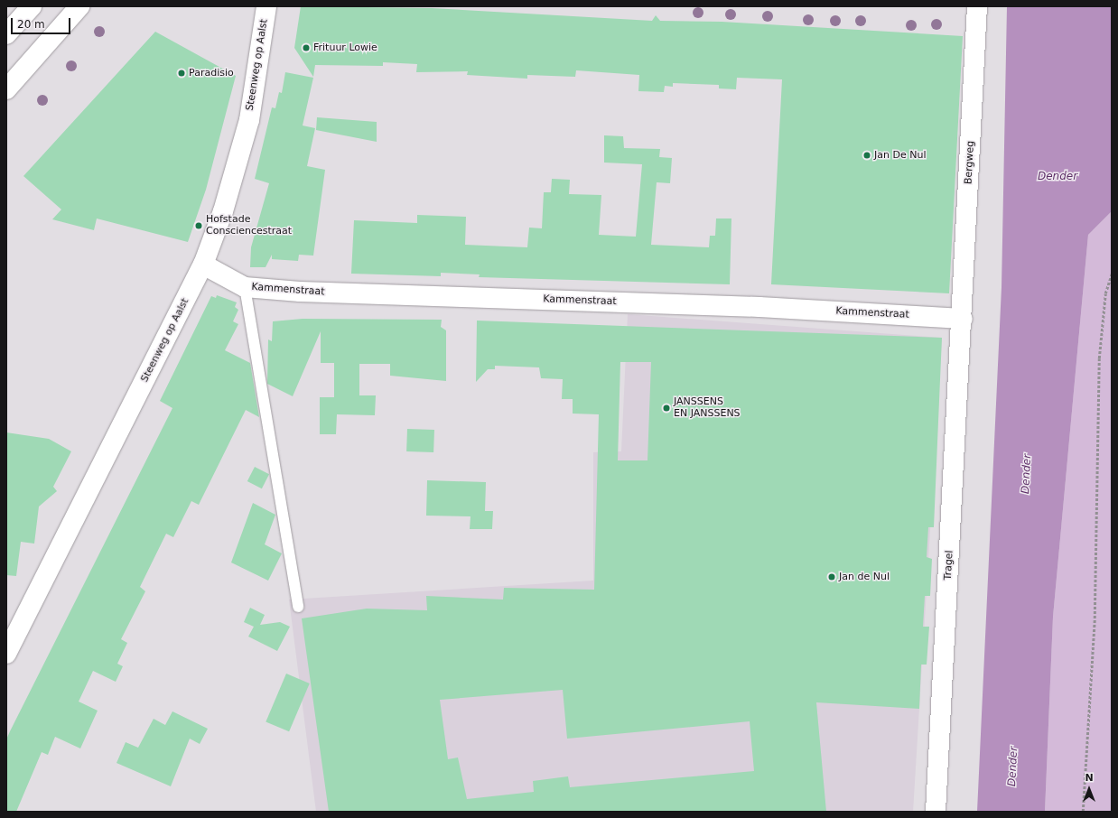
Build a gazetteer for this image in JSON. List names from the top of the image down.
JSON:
{
  "streets": {
    "street": [
      "Steenweg op Aalst",
      "Bergweg",
      "Kammenstraat",
      "Tragel"
    ]
  },
  "crossings": [
    ["Steenweg op Aalst", "Kammenstraat"],
    ["Bergweg", "Kammenstraat"],
    ["Bergweg", "Tragel"],
    ["Kammenstraat", "Tragel"]
  ],
  "water": ["Dender"],
  "places": [
    "Frituur Lowie",
    "Paradisio",
    "Jan De Nul",
    "Hofstade Consciencestraat",
    "JANSSENS EN JANSSENS",
    "Jan de Nul"
  ],
  "scale_bar": "20 m",
  "north": "top"
}
